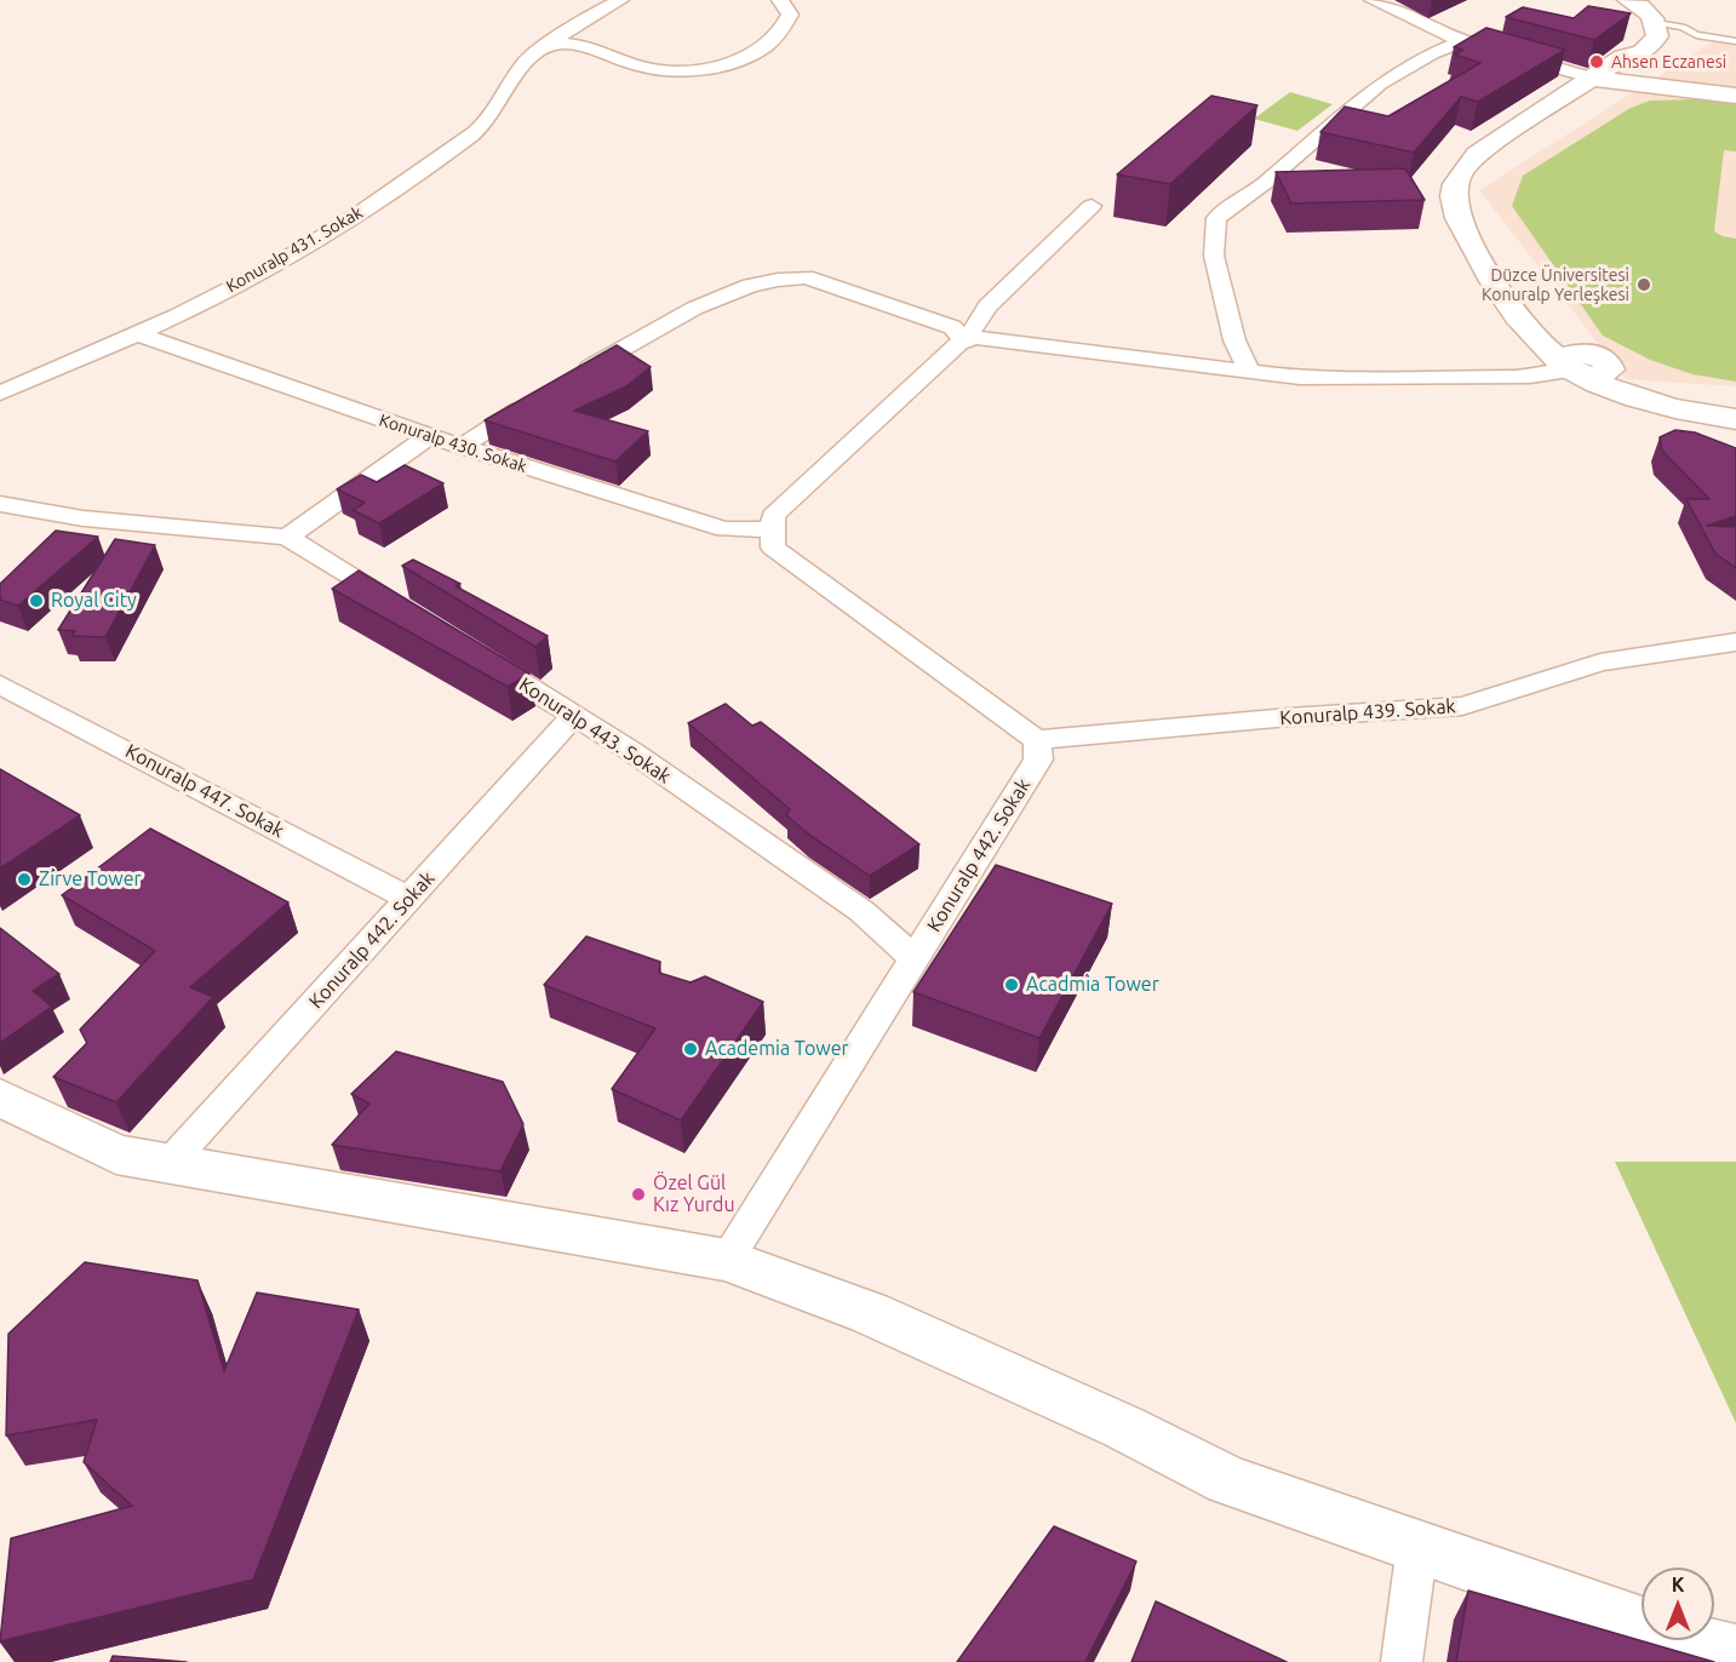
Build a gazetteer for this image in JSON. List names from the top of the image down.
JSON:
{
  "streets": {
    "street": [
      "Konuralp 431. Sokak",
      "Konuralp 430. Sokak",
      "Konuralp 439. Sokak",
      "Konuralp 443. Sokak",
      "Konuralp 447. Sokak",
      "Konuralp 442. Sokak"
    ]
  },
  "crossings": [
    ["Konuralp 431. Sokak", "Konuralp 430. Sokak"],
    ["Konuralp 439. Sokak", "Konuralp 442. Sokak"],
    ["Konuralp 443. Sokak", "Konuralp 442. Sokak"],
    ["Konuralp 447. Sokak", "Konuralp 442. Sokak"]
  ],
  "places": [
    "Ahsen Eczanesi",
    "Düzce Üniversitesi Konuralp Yerleşkesi",
    "Royal City",
    "Zirve Tower",
    "Acadmia Tower",
    "Academia Tower",
    "Özel Gül Kız Yurdu"
  ],
  "north": "top"
}
